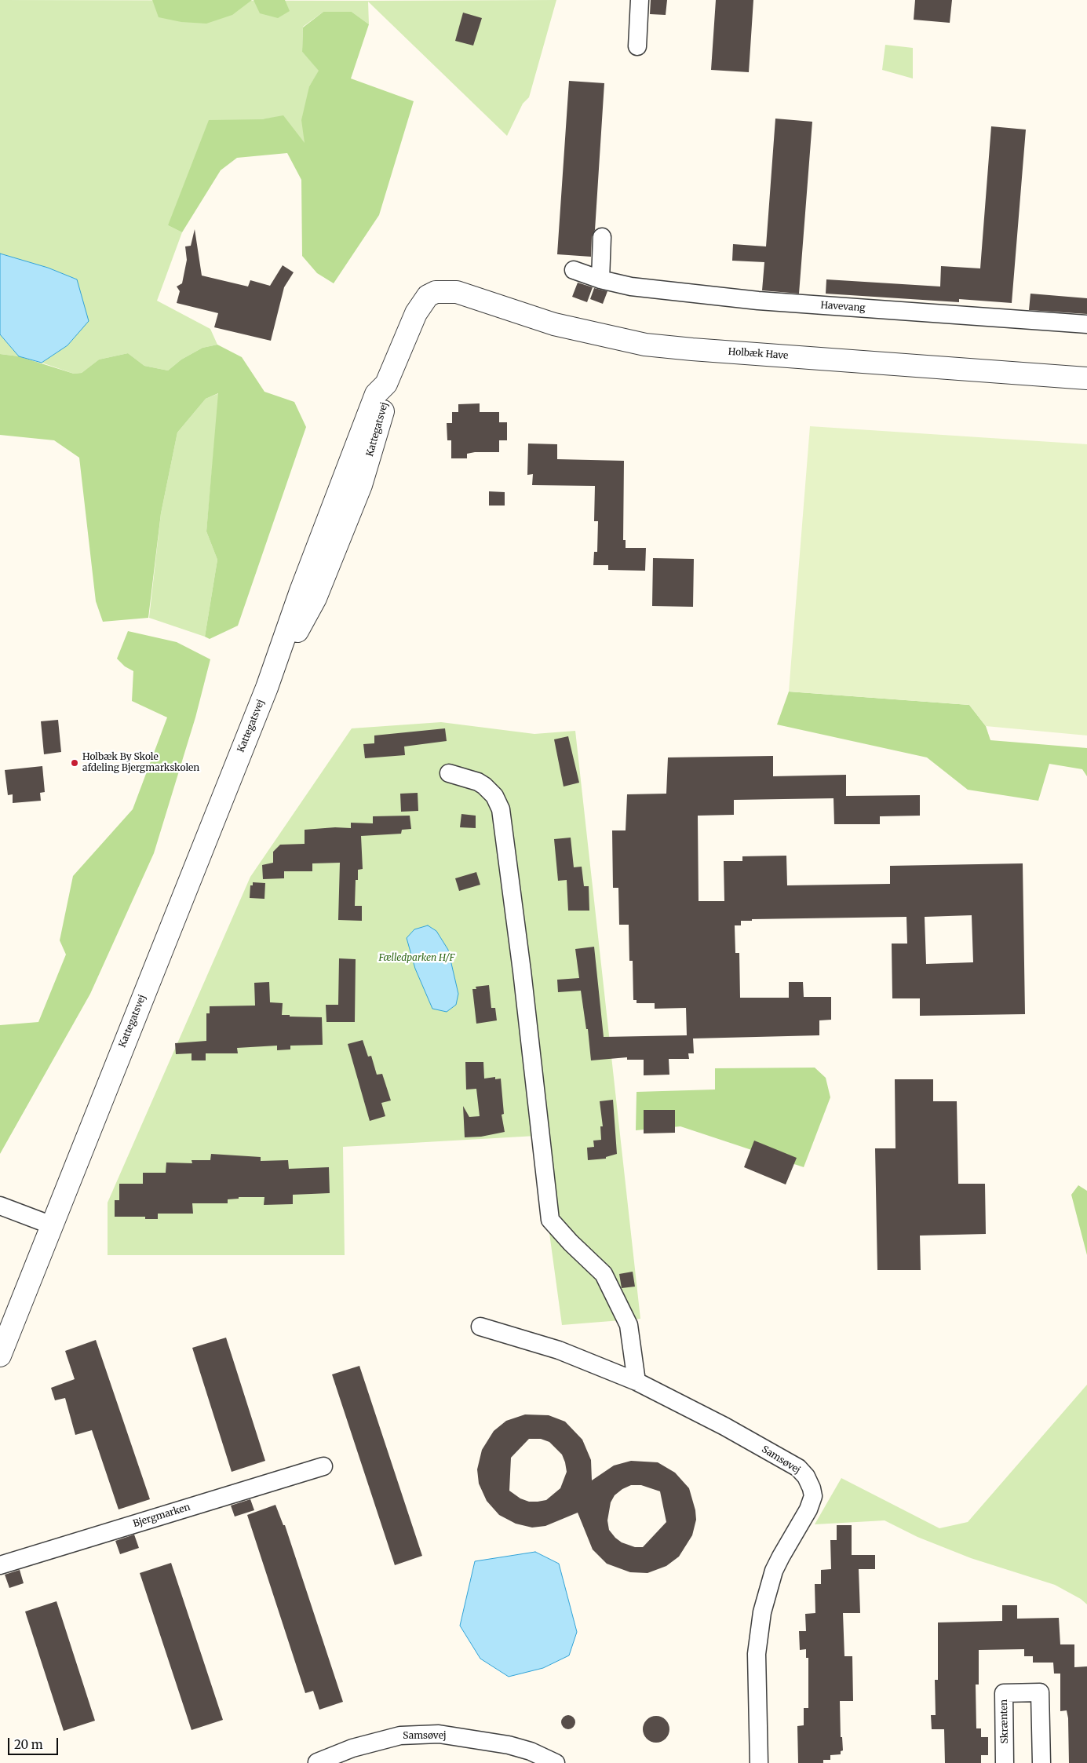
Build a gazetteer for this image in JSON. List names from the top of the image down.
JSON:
{
  "streets": {
    "street": [
      "Havevang",
      "Holbæk Have",
      "Kattegatsvej",
      "Samsøvej",
      "Bjergmarken",
      "Skrænten"
    ]
  },
  "crossings": [
    ["Holbæk Have", "Kattegatsvej"]
  ],
  "parks": ["Fælledparken H/F"],
  "places": ["Holbæk By Skole afdeling Bjergmarkskolen"],
  "scale_bar": "20 m"
}
